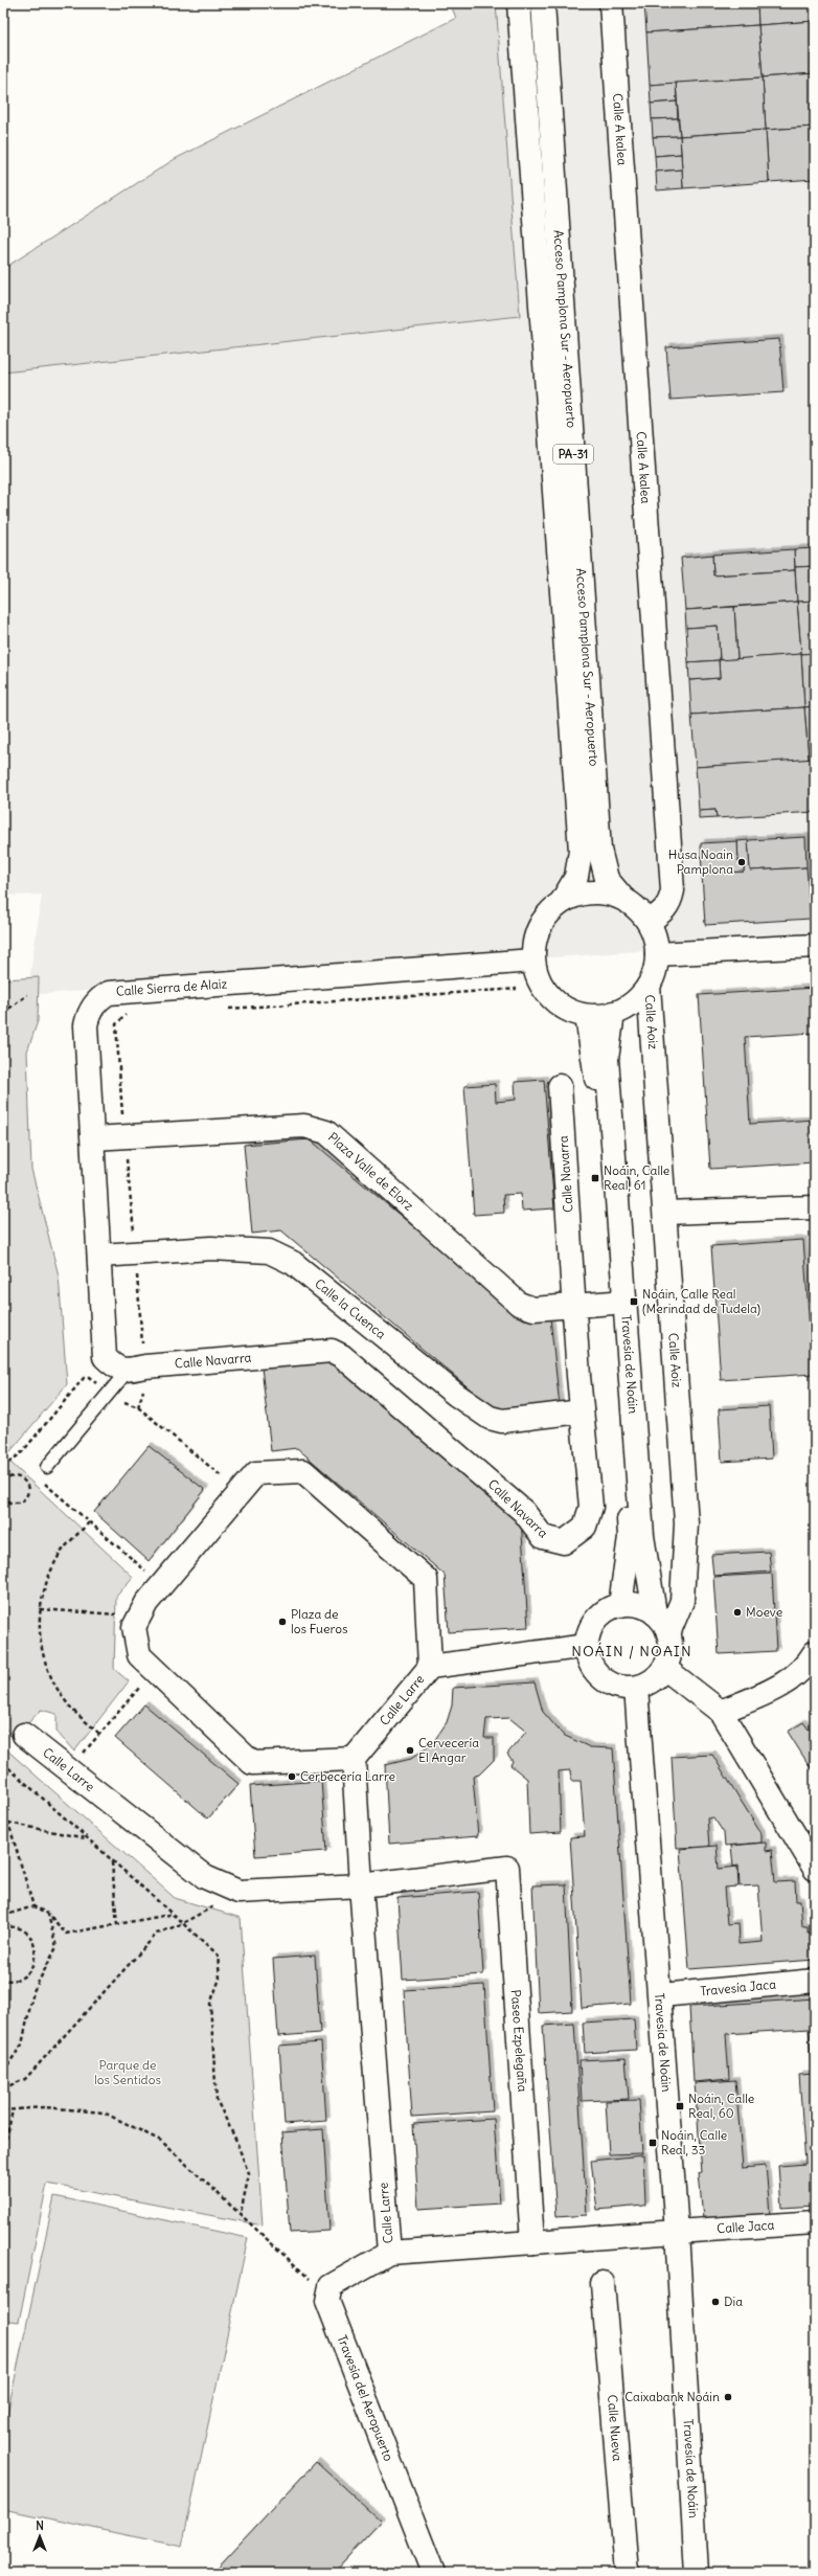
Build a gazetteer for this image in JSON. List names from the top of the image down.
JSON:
{
  "streets": {
    "main road": [
      "Calle A kalea",
      "Acceso Pamplona Sur - Aeropuerto",
      "PA-31",
      "Calle Sierra de Alaiz",
      "Calle Aoiz",
      "Plaza Valle de Elorz",
      "Calle Navarra",
      "Calle la Cuenca",
      "Travesía de Noáin",
      "Calle Larre",
      "Travesía Jaca",
      "Paseo Ezpelegaña",
      "Calle Jaca",
      "Travesía del Aeropuerto",
      "Calle Nueva"
    ]
  },
  "crossings": [
    ["Calle A kalea", "Acceso Pamplona Sur - Aeropuerto"],
    ["Calle A kalea", "Calle Sierra de Alaiz"],
    ["Calle A kalea", "Calle Aoiz"],
    ["Calle A kalea", "Travesía de Noáin"],
    ["Acceso Pamplona Sur - Aeropuerto", "Calle Sierra de Alaiz"],
    ["Acceso Pamplona Sur - Aeropuerto", "Calle Aoiz"],
    ["Acceso Pamplona Sur - Aeropuerto", "Travesía de Noáin"],
    ["Calle Sierra de Alaiz", "Calle Aoiz"],
    ["Calle Sierra de Alaiz", "Plaza Valle de Elorz"],
    ["Calle Sierra de Alaiz", "Calle Navarra"],
    ["Calle Sierra de Alaiz", "Calle la Cuenca"],
    ["Calle Sierra de Alaiz", "Travesía de Noáin"],
    ["Calle Aoiz", "Travesía de Noáin"],
    ["Calle Aoiz", "Calle Larre"],
    ["Plaza Valle de Elorz", "Calle Navarra"],
    ["Plaza Valle de Elorz", "Travesía de Noáin"],
    ["Calle Navarra", "Calle la Cuenca"],
    ["Travesía de Noáin", "Calle Larre"],
    ["Travesía de Noáin", "Travesía Jaca"],
    ["Travesía de Noáin", "Calle Jaca"],
    ["Calle Larre", "Paseo Ezpelegaña"],
    ["Calle Larre", "Calle Jaca"]
  ],
  "districts": ["NOÁIN / NOAIN"],
  "parks": ["Parque de los Sentidos"],
  "places": {
    "other": [
      "Husa Noain Pamplona",
      "Moeve",
      "Plaza de los Fueros",
      "Cervecería El Angar",
      "Cerbecería Larre",
      "Dia",
      "Caixabank Noáin"
    ],
    "transit": [
      "Noáin, Calle Real, 61",
      "Noáin, Calle Real (Merindad de Tudela)",
      "Noáin, Calle Real, 60",
      "Noáin, Calle Real, 33"
    ]
  },
  "north": "top"
}
